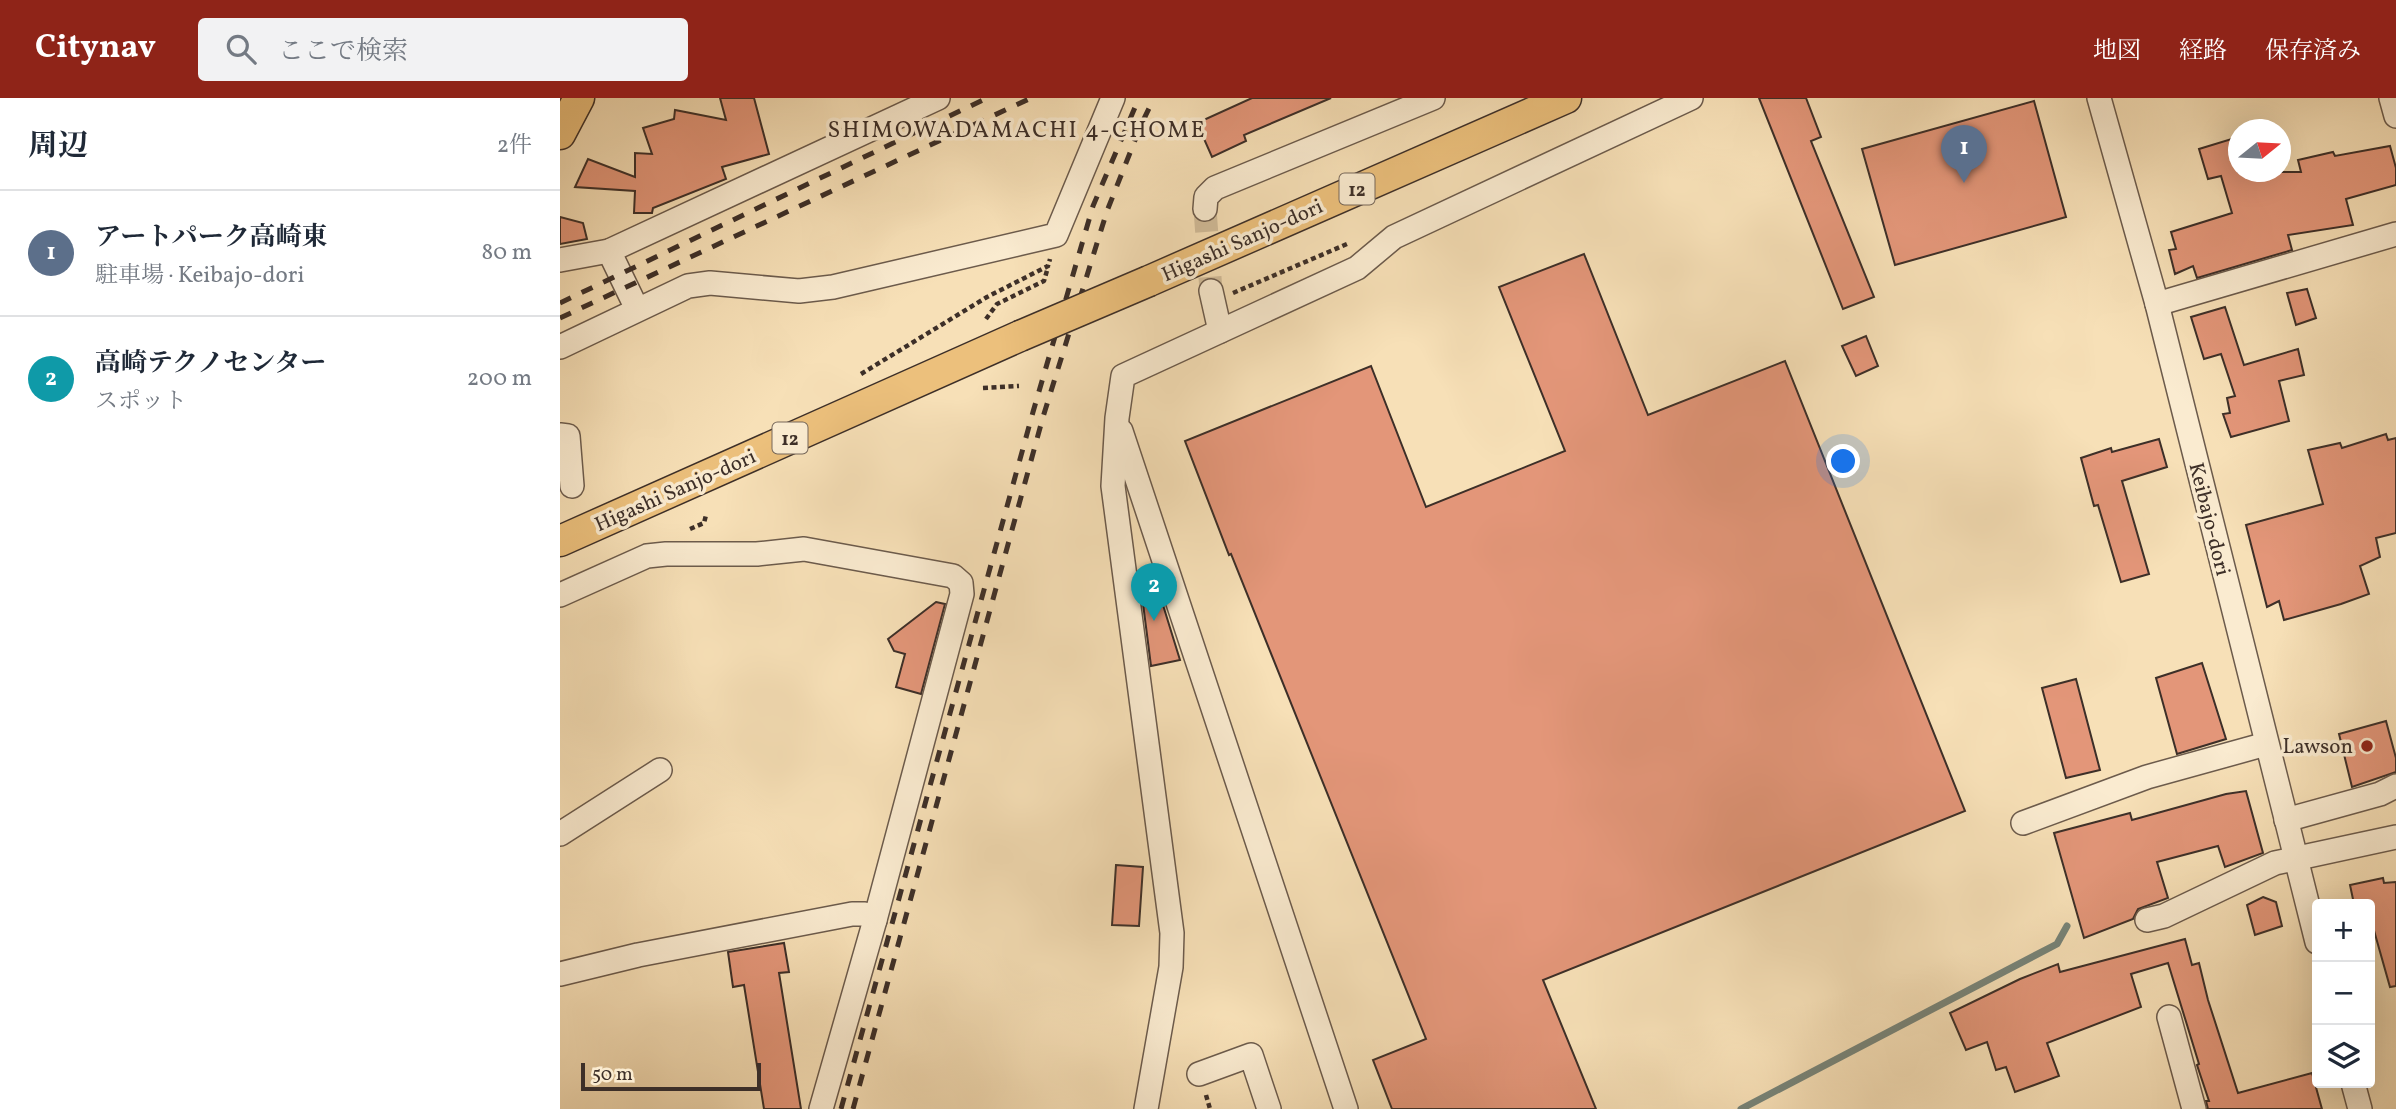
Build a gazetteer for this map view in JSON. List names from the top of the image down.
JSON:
{
  "streets": {
    "main road": ["12", "Higashi Sanjo-dori"],
    "street": ["Keibajo-dori"]
  },
  "districts": ["SHIMOWADAMACHI 4-CHOME"],
  "places": ["Lawson"],
  "scale_bar": "50 m",
  "north": "right",
  "page": {
    "header": "Citynav",
    "search": "ここで検索",
    "nav": ["地図", "経路", "保存済み"],
    "heading": ["周辺", "2件"],
    "pins": ["1", "2"],
    "list": [
      {
        "mark": "1",
        "name": "アートパーク高崎東",
        "note": "駐車場 · Keibajo-dori",
        "value": "80 m"
      },
      {
        "mark": "2",
        "name": "高崎テクノセンター",
        "note": "スポット",
        "value": "200 m"
      }
    ],
    "map_buttons": ["+", "−"],
    "scale": "50 m"
  }
}
